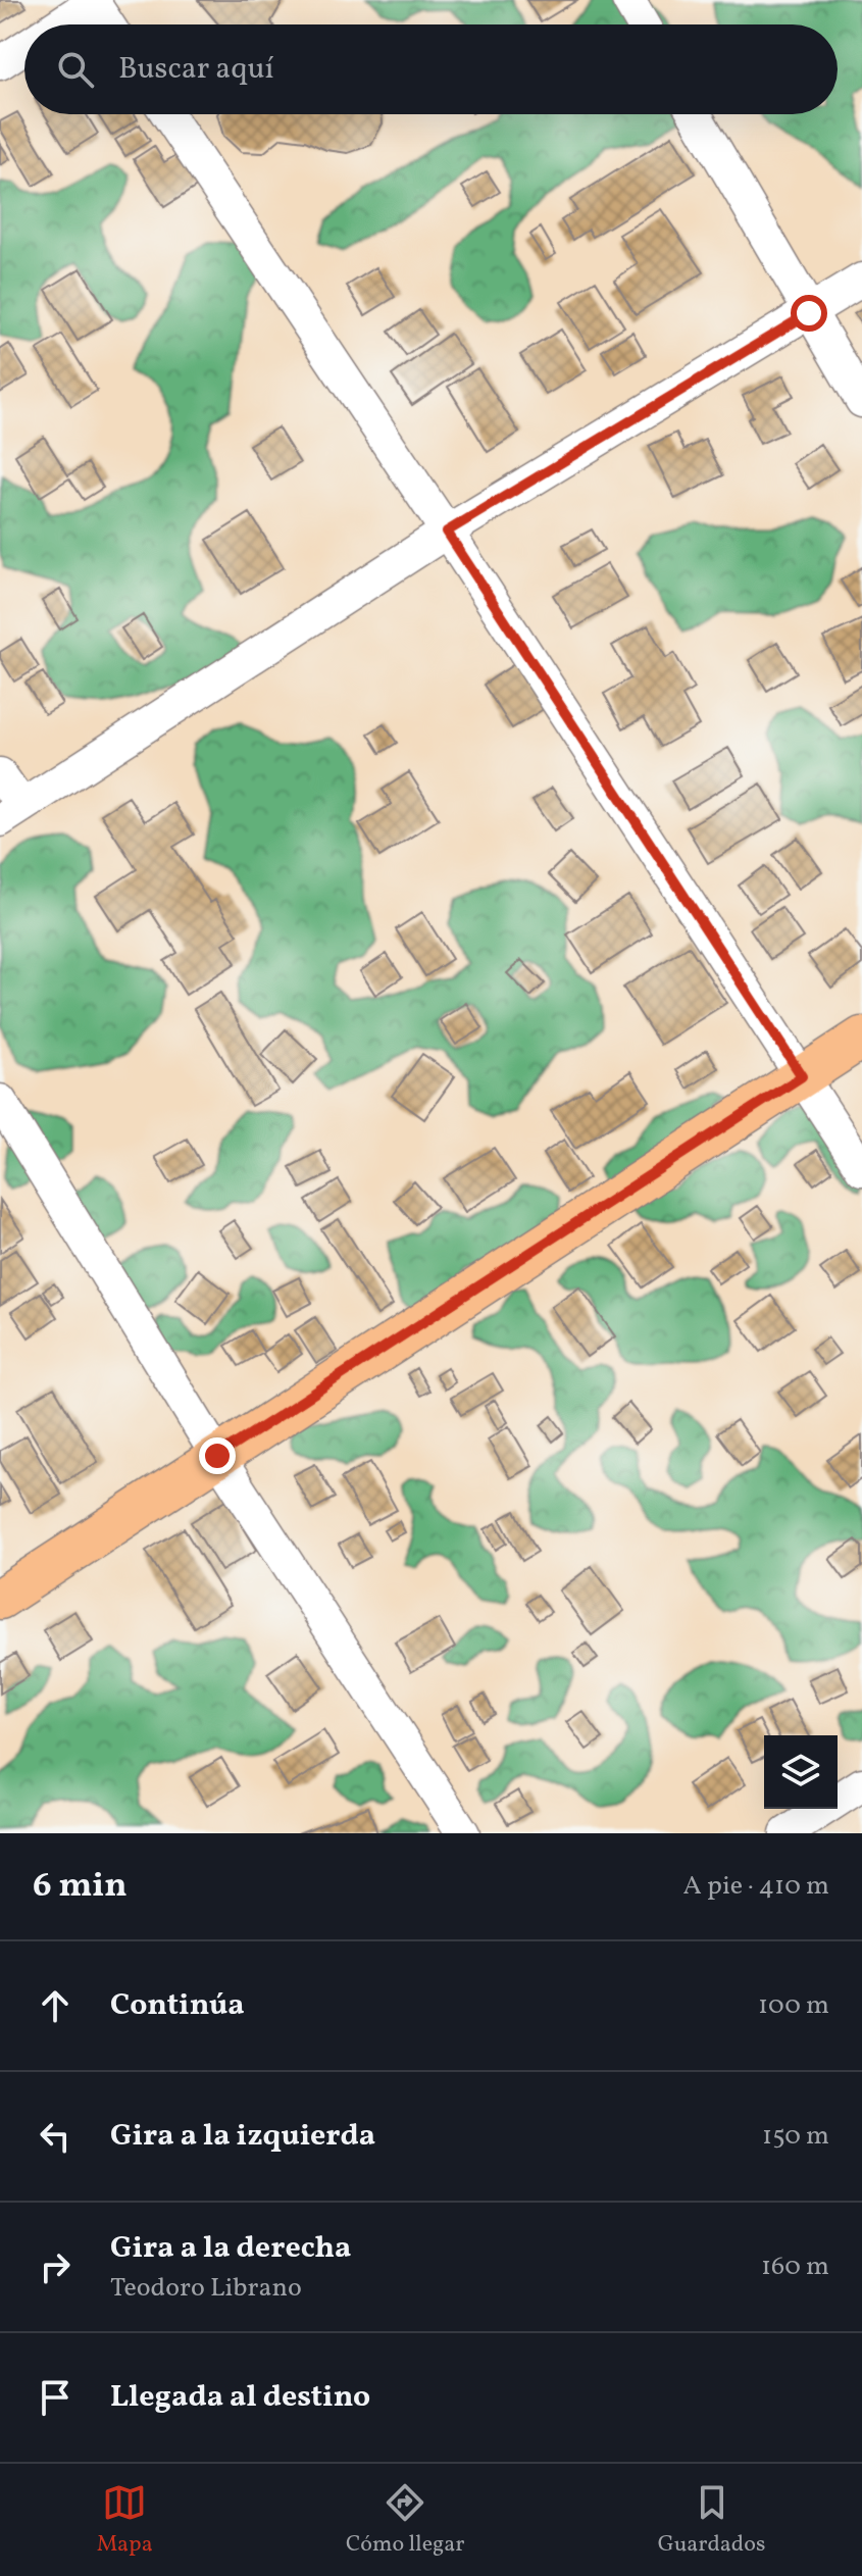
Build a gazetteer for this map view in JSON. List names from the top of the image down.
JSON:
{
  "page": {
    "search": "Buscar aquí",
    "heading": ["6 min", "A pie · 410 m"],
    "list": [
      ["Continúa", "100 m"],
      ["Gira a la izquierda", "150 m"],
      ["Gira a la derecha", "Teodoro Librano", "160 m"],
      "Llegada al destino"
    ],
    "nav": ["Mapa", "Cómo llegar", "Guardados"]
  }
}
